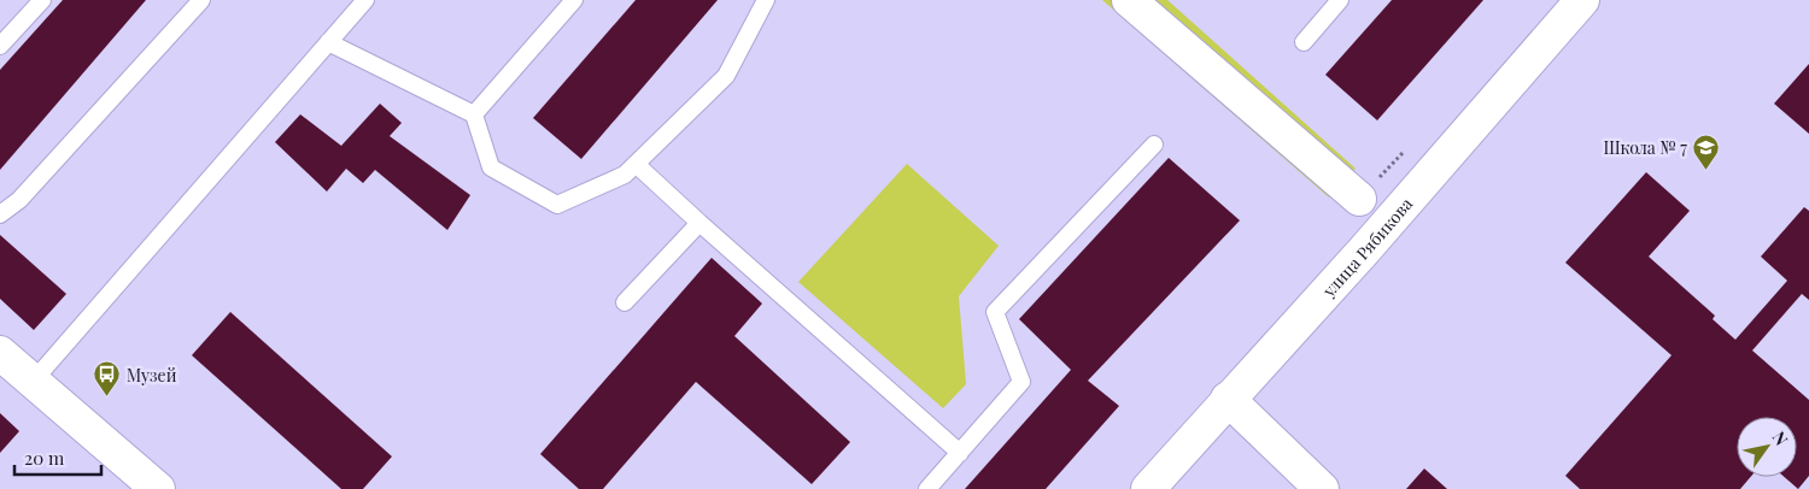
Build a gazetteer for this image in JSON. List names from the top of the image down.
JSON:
{
  "streets": {
    "street": ["улица Рябикова"]
  },
  "places": {
    "school or university": ["Школа № 7"],
    "bus stop": ["Музей"]
  },
  "scale_bar": "20 m",
  "north": "top right"
}
